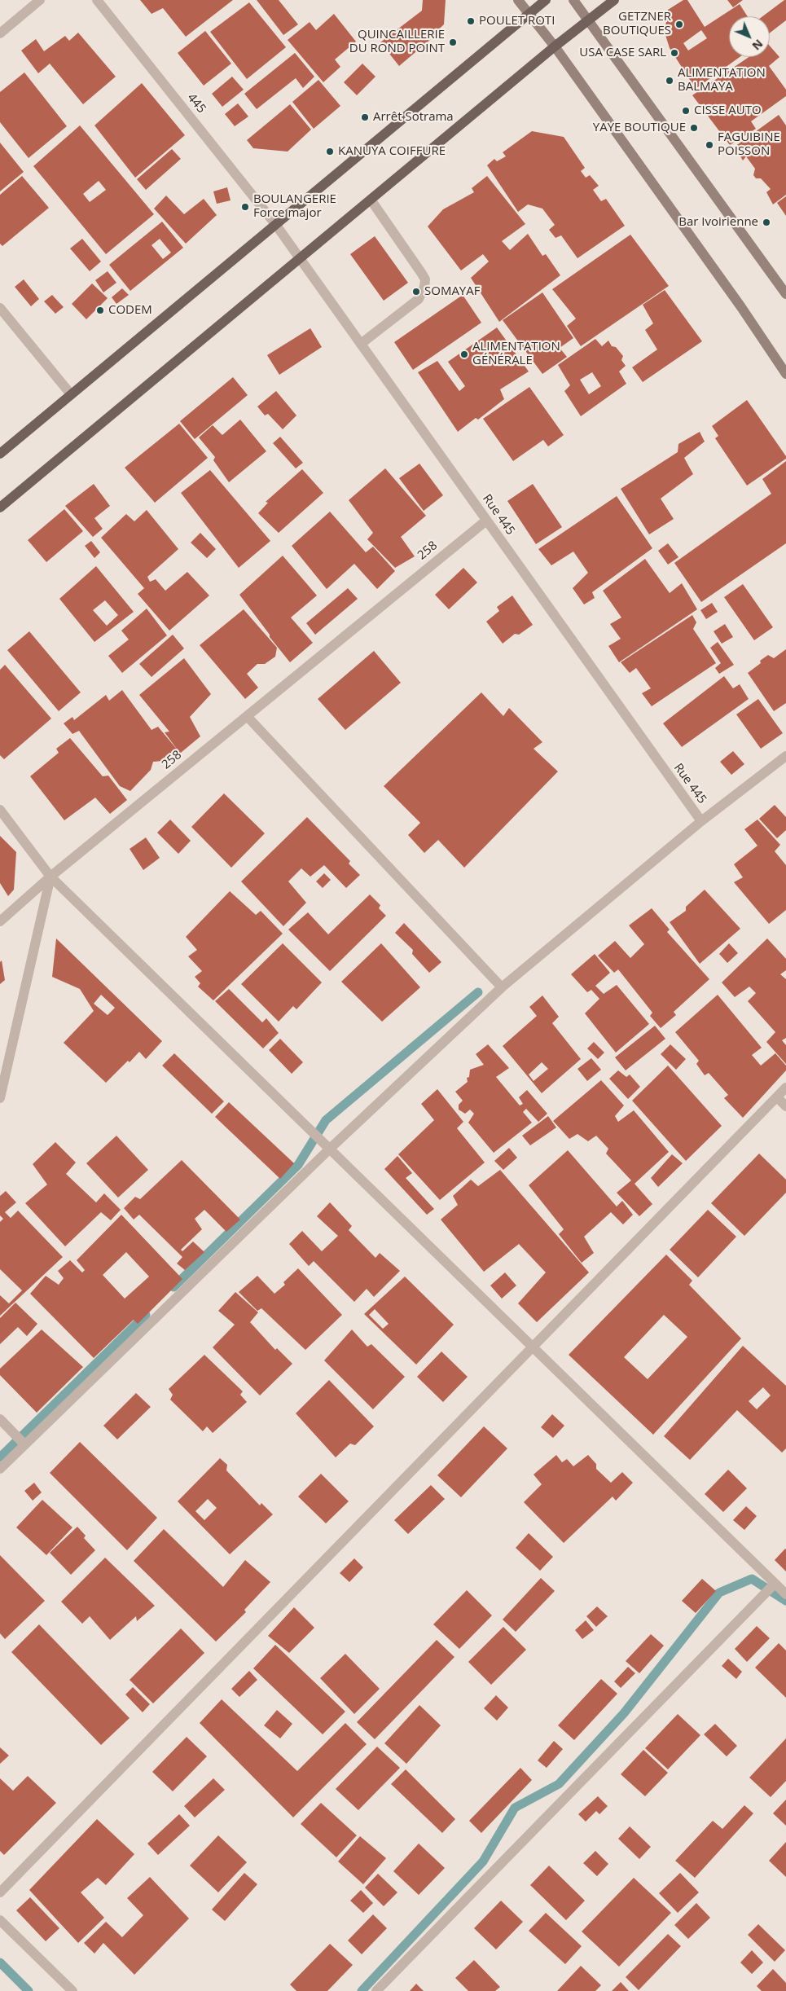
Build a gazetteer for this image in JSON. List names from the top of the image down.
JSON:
{
  "streets": {
    "street": ["445", "Rue 445", "258"]
  },
  "crossings": [
    ["445", "Rue 445"],
    ["Rue 445", "258"]
  ],
  "places": [
    "POULET ROTI",
    "GETZNER BOUTIQUES",
    "QUINCAILLERIE DU ROND POINT",
    "USA CASE SARL",
    "ALIMENTATION BALMAYA",
    "CISSE AUTO",
    "Arrêt Sotrama",
    "YAYE BOUTIQUE",
    "FAGUIBINE POISSON",
    "KANUYA COIFFURE",
    "BOULANGERIE Force major",
    "Bar Ivoirienne",
    "SOMAYAF",
    "CODEM",
    "ALIMENTATION GÉNÉRALE"
  ],
  "north": "bottom right"
}
